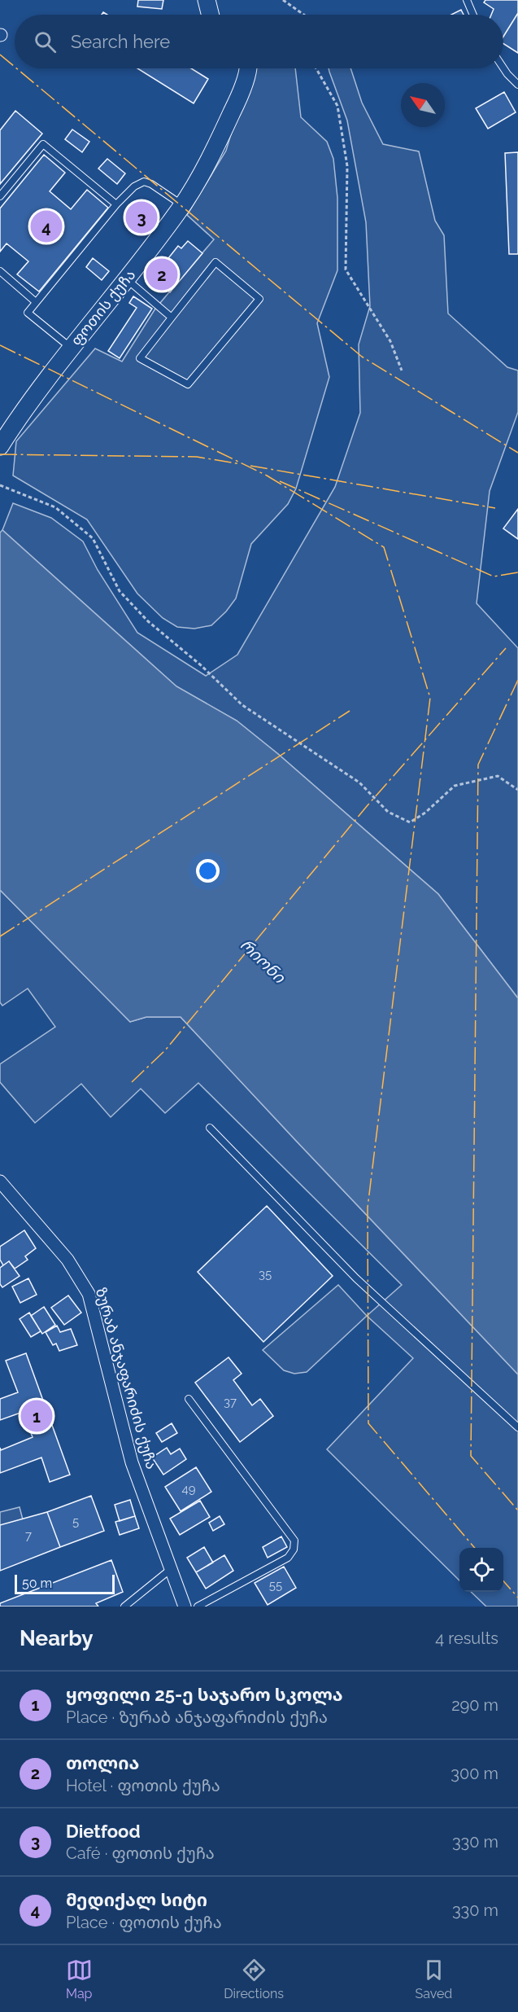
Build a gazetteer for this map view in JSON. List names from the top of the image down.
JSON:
{
  "streets": {
    "street": ["ფოთის ქუჩა", "ზურაბ ანჯაფარიძის ქუჩა"]
  },
  "water": ["რიონი"],
  "house_numbers": [
    "35",
    "37",
    "49",
    "5",
    "7",
    "55"
  ],
  "scale_bar": "50 m",
  "north": "top left",
  "page": {
    "search": "Search here",
    "pins": [
      "3",
      "4",
      "2",
      "1"
    ],
    "scale": "50 m",
    "heading": ["Nearby", "4 results"],
    "list": [
      {
        "mark": "1",
        "name": "ყოფილი 25-ე საჯარო სკოლა",
        "note": "Place · ზურაბ ანჯაფარიძის ქუჩა",
        "value": "290 m"
      },
      {
        "mark": "2",
        "name": "თოლია",
        "note": "Hotel · ფოთის ქუჩა",
        "value": "300 m"
      },
      {
        "mark": "3",
        "name": "Dietfood",
        "note": "Café · ფოთის ქუჩა",
        "value": "330 m"
      },
      {
        "mark": "4",
        "name": "მედიქალ სიტი",
        "note": "Place · ფოთის ქუჩა",
        "value": "330 m"
      }
    ],
    "nav": ["Map", "Directions", "Saved"]
  }
}
